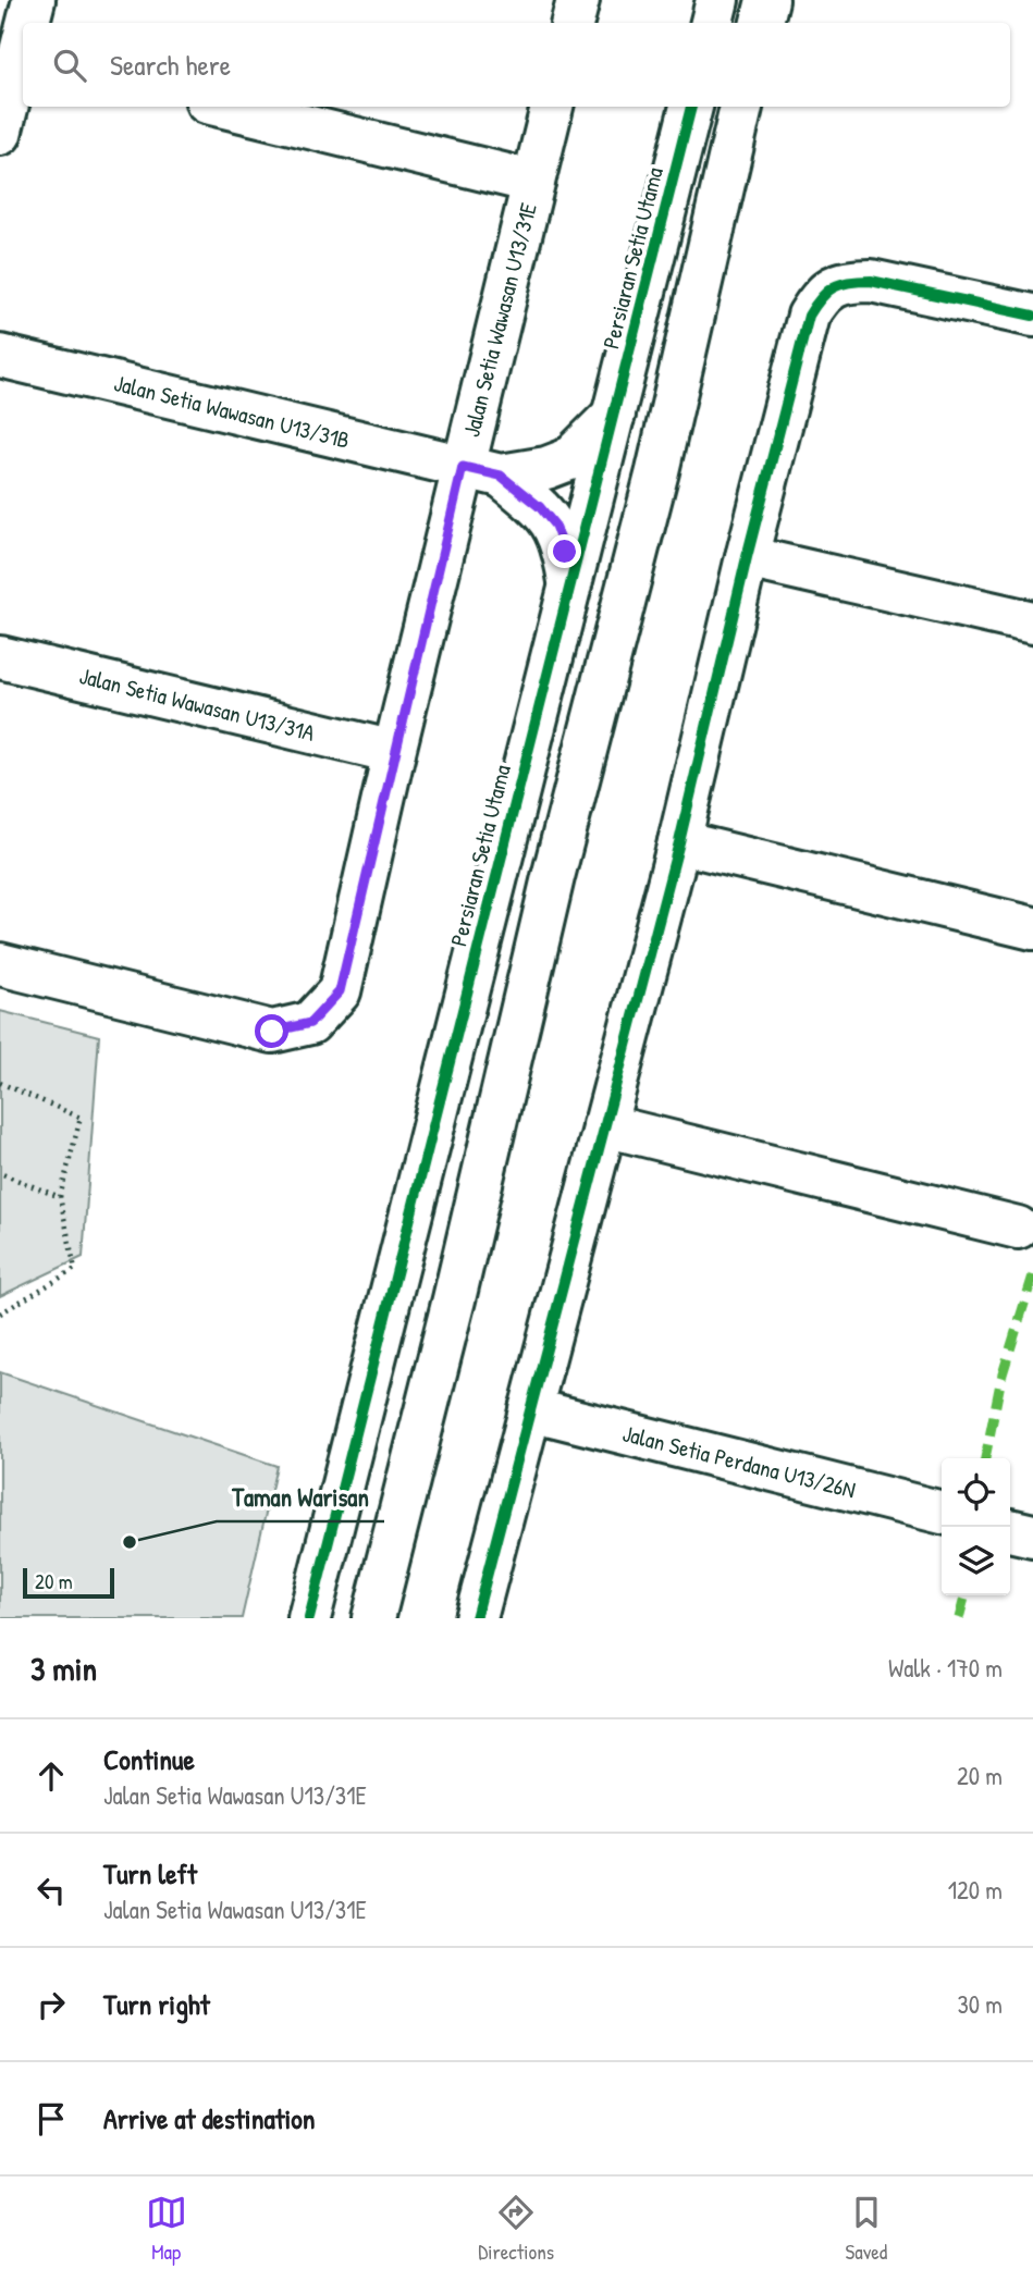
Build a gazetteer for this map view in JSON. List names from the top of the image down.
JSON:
{
  "streets": {
    "street": [
      "Persiaran Setia Utama",
      "Jalan Setia Wawasan U13/31E",
      "Jalan Setia Wawasan U13/31B",
      "Jalan Setia Wawasan U13/31A",
      "Jalan Setia Perdana U13/26N"
    ]
  },
  "crossings": [
    ["Jalan Setia Wawasan U13/31E", "Jalan Setia Wawasan U13/31B"],
    ["Jalan Setia Wawasan U13/31E", "Jalan Setia Wawasan U13/31A"]
  ],
  "places": ["Taman Warisan"],
  "scale_bar": "20 m",
  "page": {
    "search": "Search here",
    "scale": "20 m",
    "heading": ["3 min", "Walk · 170 m"],
    "list": [
      ["Continue", "Jalan Setia Wawasan U13/31E", "20 m"],
      ["Turn left", "Jalan Setia Wawasan U13/31E", "120 m"],
      ["Turn right", "30 m"],
      "Arrive at destination"
    ],
    "nav": ["Map", "Directions", "Saved"]
  }
}
